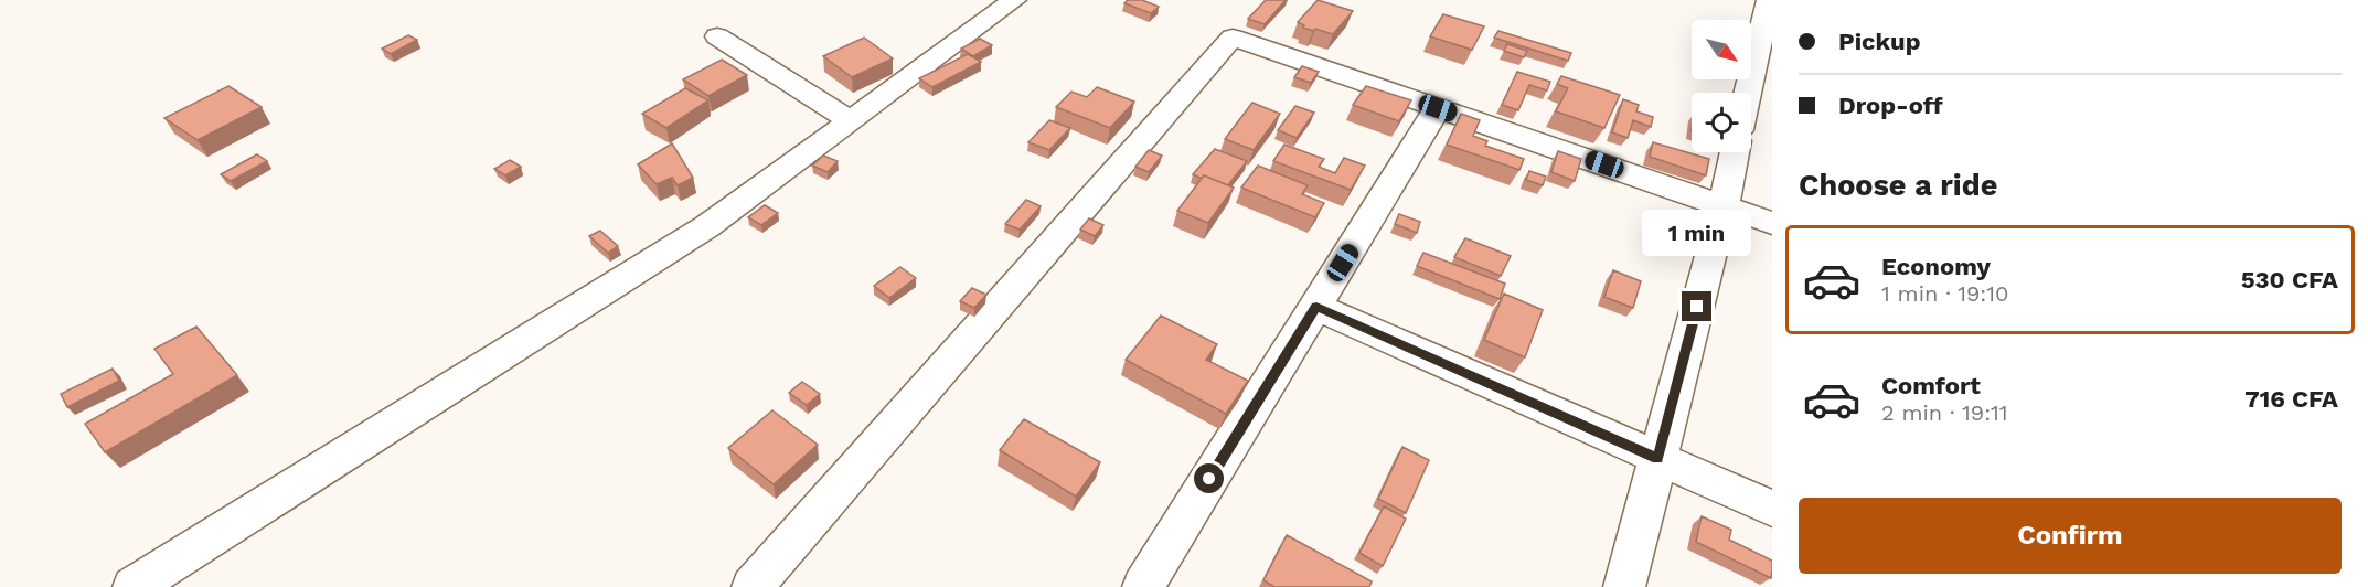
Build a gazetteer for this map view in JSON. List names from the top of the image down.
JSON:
{
  "north": "bottom right",
  "page": {
    "banner": ["Pickup", "Drop-off"],
    "heading": "Choose a ride",
    "bubble": "1 min",
    "list": [
      {
        "name": "Economy",
        "note": "1 min · 19:10",
        "value": "530 CFA"
      },
      {
        "name": "Comfort",
        "note": "2 min · 19:11",
        "value": "716 CFA"
      }
    ],
    "buttons": "Confirm"
  }
}
